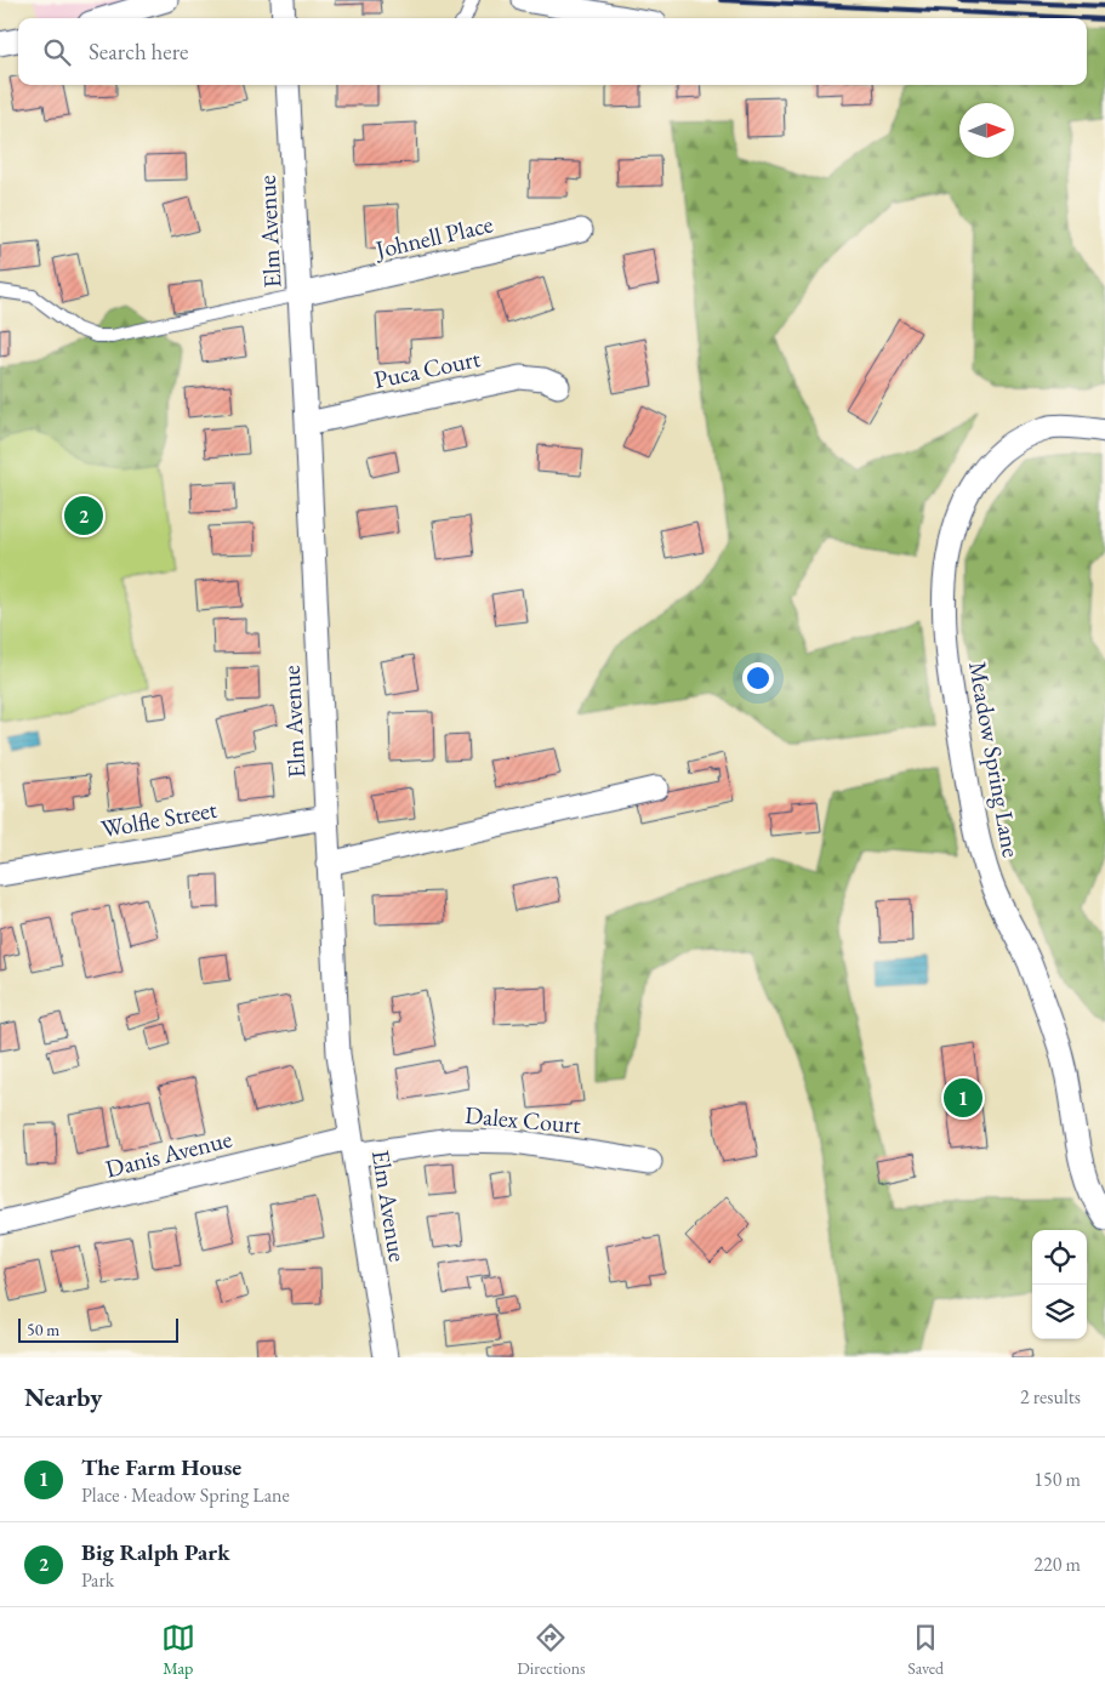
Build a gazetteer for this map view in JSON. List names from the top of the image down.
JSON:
{
  "streets": {
    "street": [
      "Elm Avenue",
      "Johnell Place",
      "Puca Court",
      "Meadow Spring Lane",
      "Wolfle Street",
      "Dalex Court",
      "Danis Avenue"
    ]
  },
  "crossings": [
    ["Elm Avenue", "Johnell Place"],
    ["Elm Avenue", "Puca Court"],
    ["Elm Avenue", "Wolfle Street"],
    ["Elm Avenue", "Dalex Court"],
    ["Elm Avenue", "Danis Avenue"],
    ["Dalex Court", "Danis Avenue"]
  ],
  "scale_bar": "50 m",
  "north": "right",
  "page": {
    "search": "Search here",
    "pins": ["2", "1"],
    "scale": "50 m",
    "heading": ["Nearby", "2 results"],
    "list": [
      {
        "mark": "1",
        "name": "The Farm House",
        "note": "Place · Meadow Spring Lane",
        "value": "150 m"
      },
      {
        "mark": "2",
        "name": "Big Ralph Park",
        "note": "Park",
        "value": "220 m"
      }
    ],
    "nav": ["Map", "Directions", "Saved"]
  }
}
